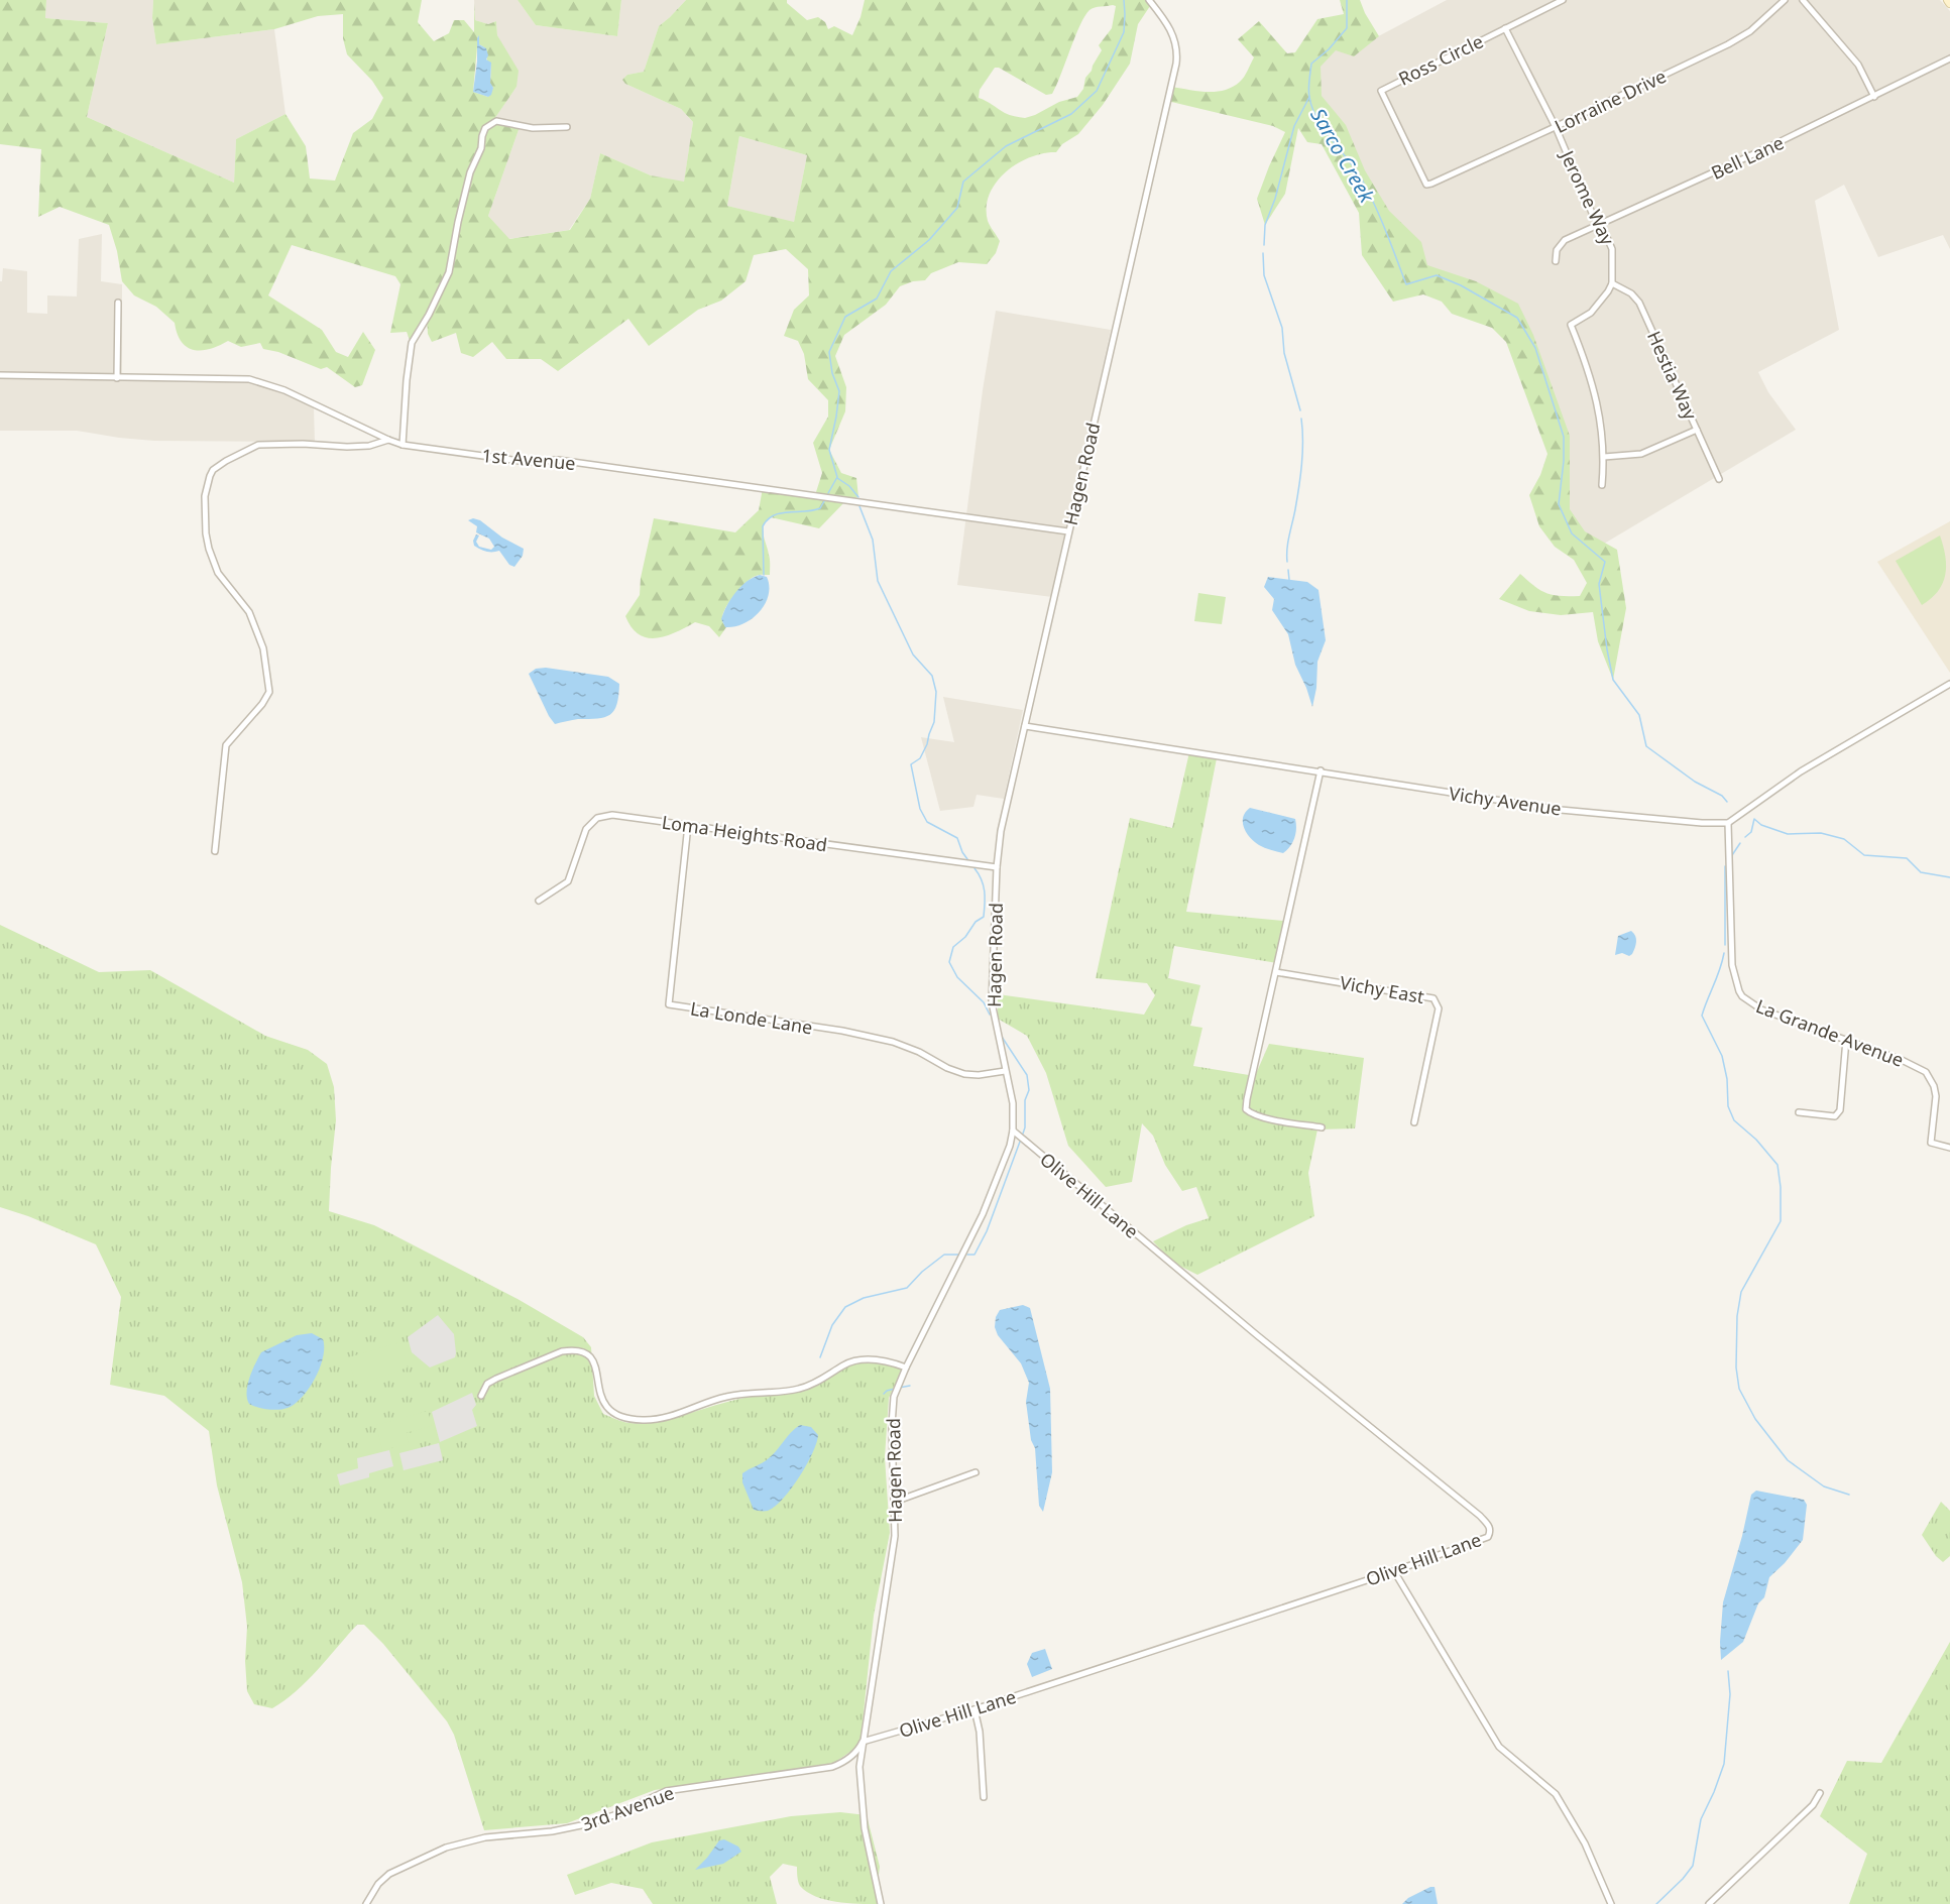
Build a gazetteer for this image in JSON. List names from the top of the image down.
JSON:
{
  "streets": {
    "street": [
      "Ross Circle",
      "Lorraine Drive",
      "Bell Lane",
      "Jerome Way",
      "Hestia Way",
      "1st Avenue",
      "Hagen Road",
      "Vichy Avenue",
      "Loma Heights Road",
      "Vichy East",
      "La Londe Lane",
      "La Grande Avenue",
      "Olive Hill Lane",
      "3rd Avenue"
    ]
  },
  "crossings": [
    ["Ross Circle", "Lorraine Drive"],
    ["Ross Circle", "Jerome Way"],
    ["Lorraine Drive", "Jerome Way"],
    ["Bell Lane", "Jerome Way"],
    ["Jerome Way", "Hestia Way"],
    ["1st Avenue", "Hagen Road"],
    ["Hagen Road", "Vichy Avenue"],
    ["Hagen Road", "Loma Heights Road"],
    ["Hagen Road", "La Londe Lane"],
    ["Hagen Road", "Olive Hill Lane"],
    ["Hagen Road", "3rd Avenue"],
    ["Vichy Avenue", "La Grande Avenue"],
    ["Loma Heights Road", "La Londe Lane"],
    ["Olive Hill Lane", "3rd Avenue"]
  ],
  "water": ["Sarco Creek"]
}
